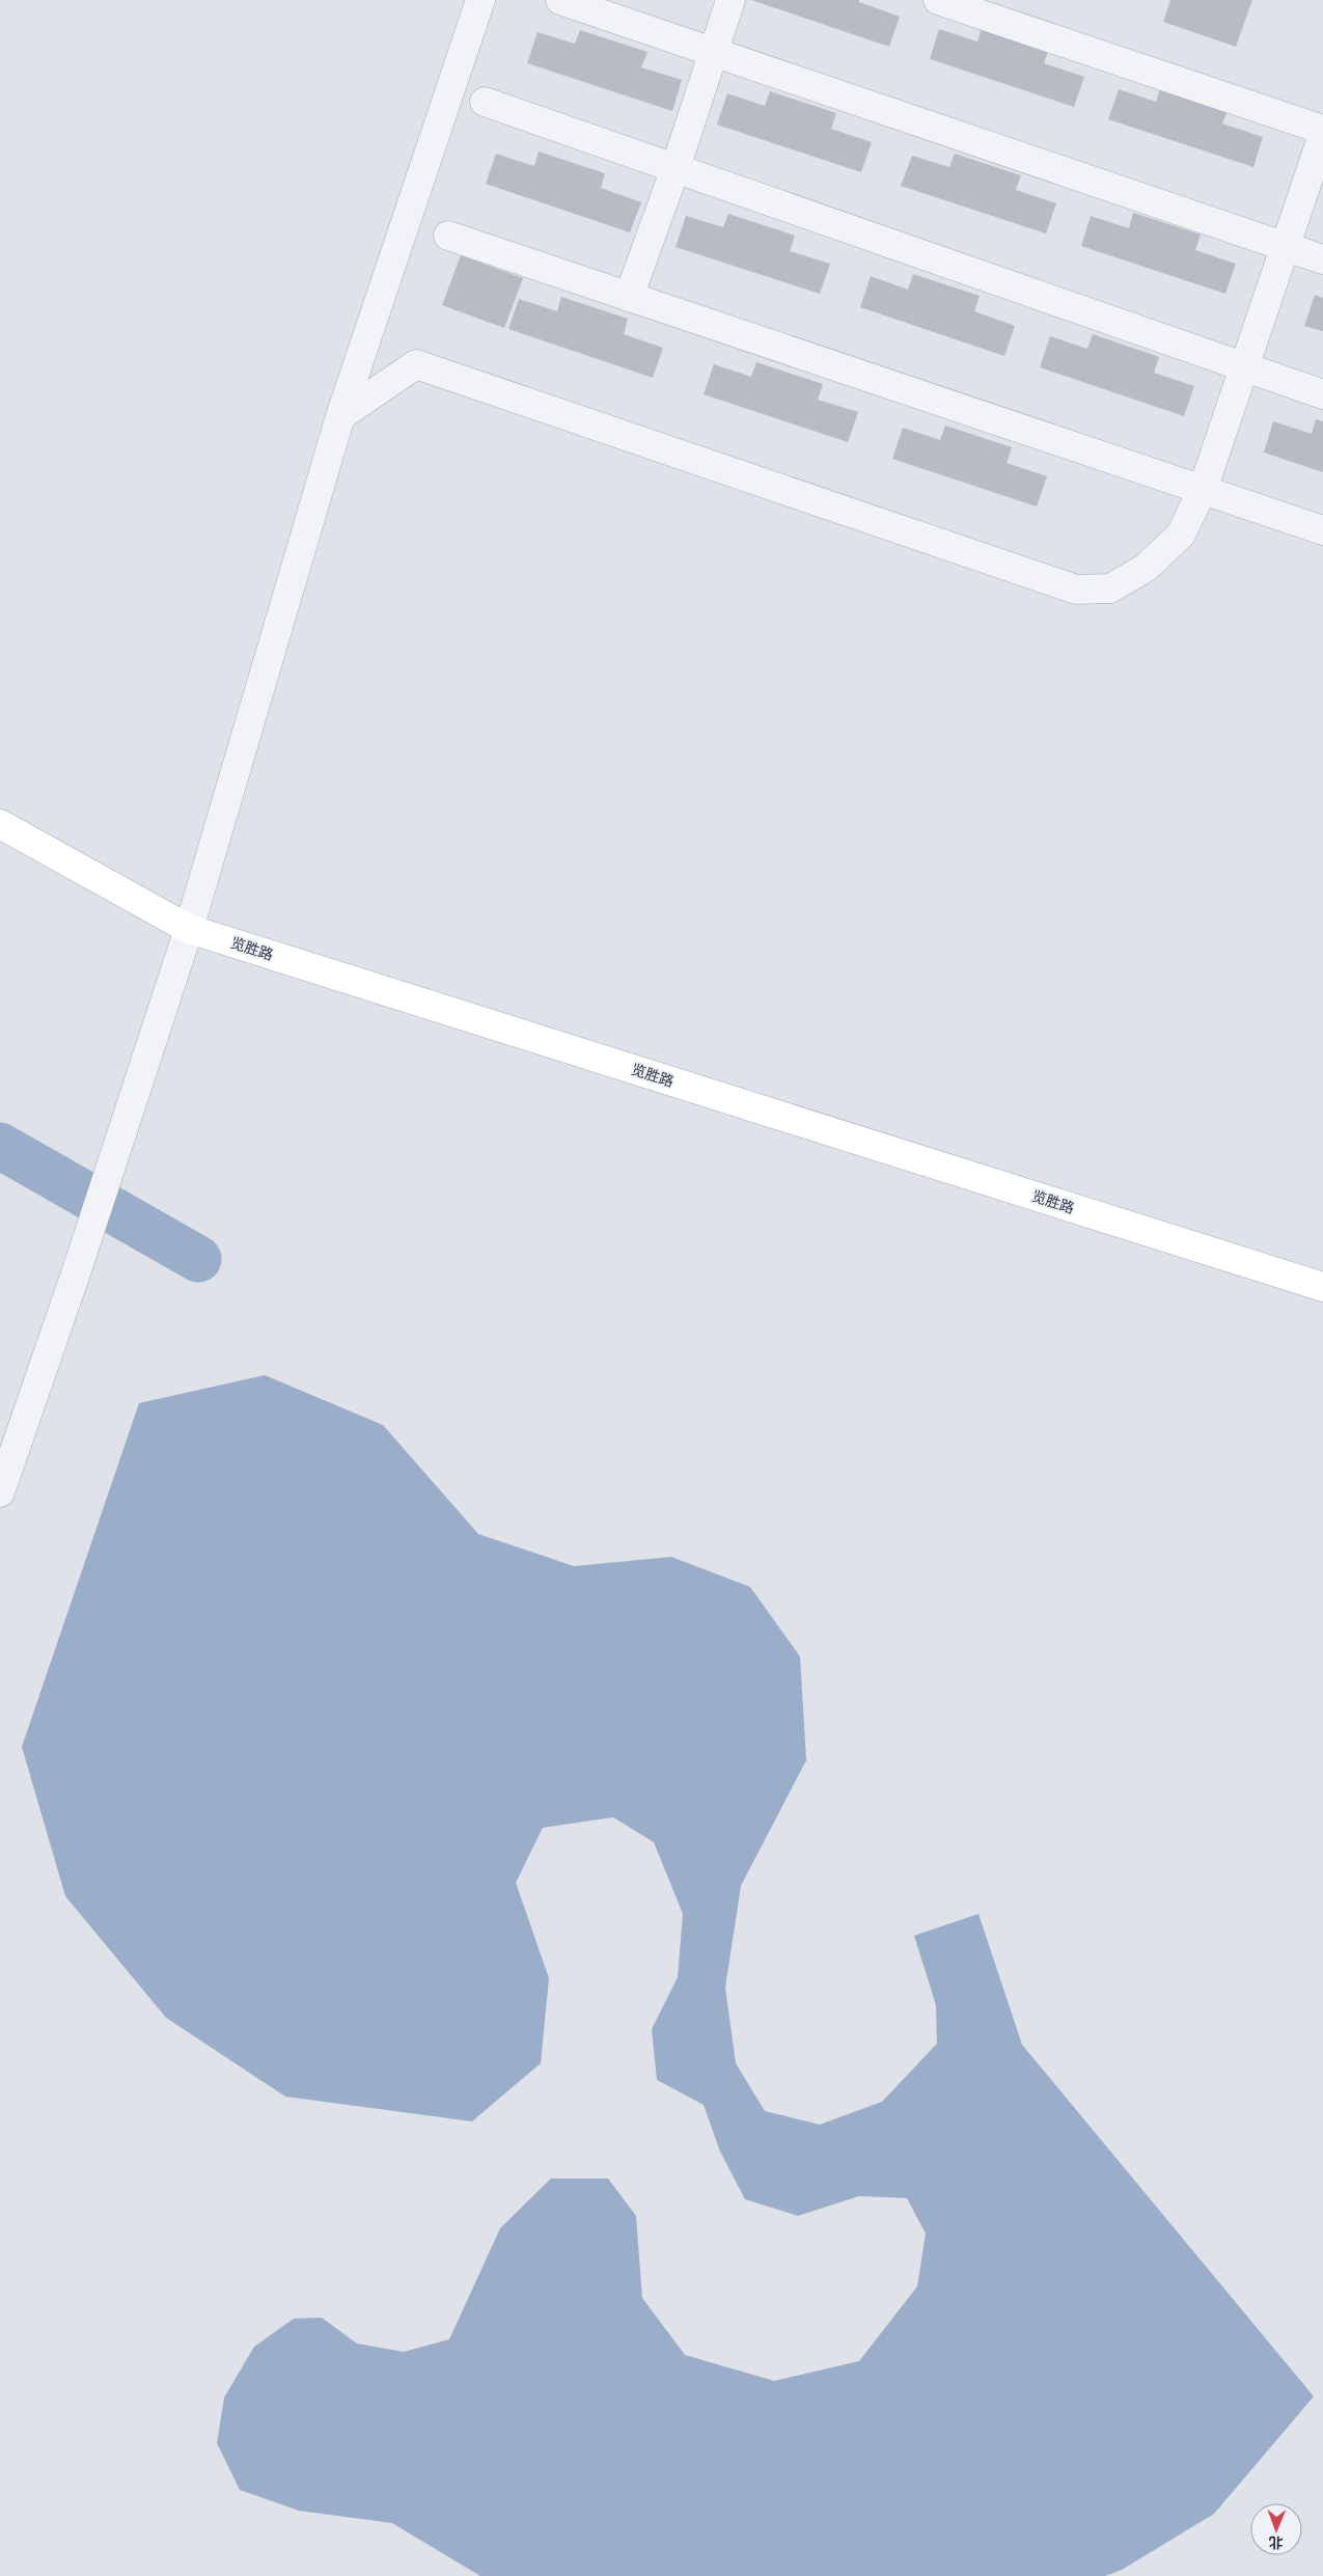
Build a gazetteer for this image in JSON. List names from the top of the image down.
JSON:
{
  "streets": {
    "main road": ["览胜路"]
  },
  "north": "bottom"
}
